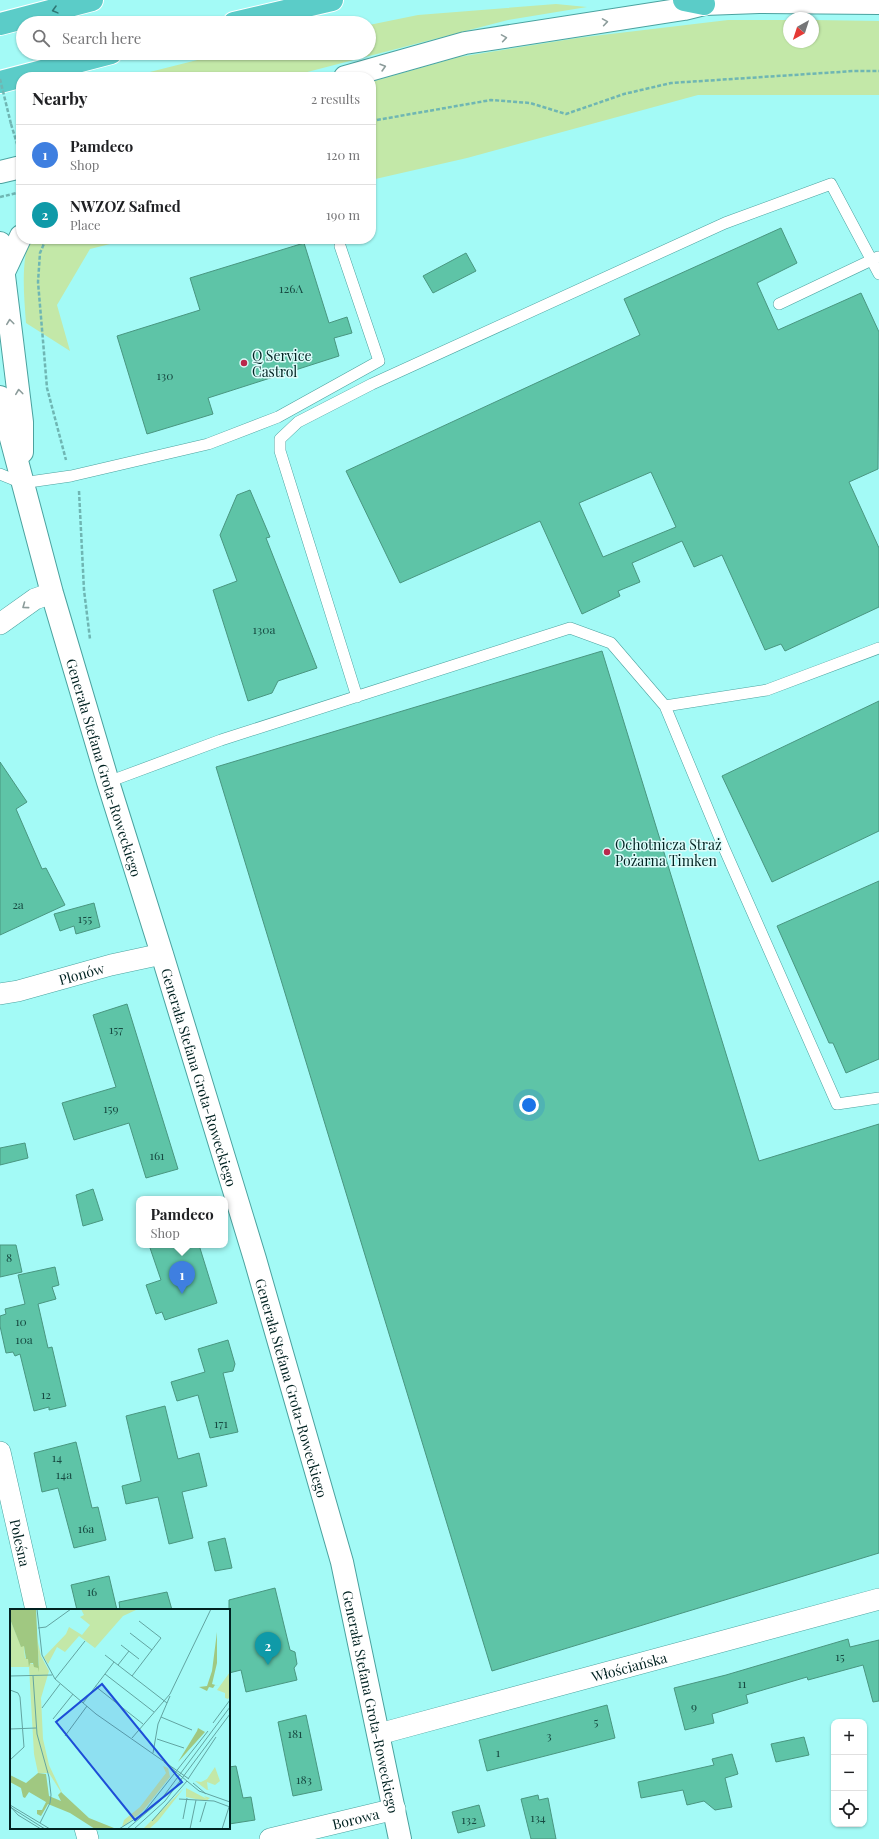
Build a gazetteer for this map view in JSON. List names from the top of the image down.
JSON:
{
  "streets": {
    "street": [
      "Generała Stefana Grota-Roweckiego",
      "Plonów",
      "Poleśna",
      "Włościańska",
      "Borowa"
    ]
  },
  "crossings": [
    ["Generała Stefana Grota-Roweckiego", "Plonów"],
    ["Generała Stefana Grota-Roweckiego", "Włościańska"],
    ["Generała Stefana Grota-Roweckiego", "Borowa"]
  ],
  "places": ["Q Service Castrol", "Ochotnicza Straż Pożarna Timken"],
  "house_numbers": [
    "126A",
    "130",
    "130a",
    "2a",
    "155",
    "157",
    "159",
    "161",
    "8",
    "10",
    "10a",
    "12",
    "171",
    "14",
    "14a",
    "16a",
    "16",
    "15",
    "11",
    "9",
    "5",
    "181",
    "3",
    "1",
    "183",
    "134",
    "132"
  ],
  "north": "bottom left",
  "page": {
    "search": "Search here",
    "heading": ["Nearby", "2 results"],
    "list": [
      {
        "mark": "1",
        "name": "Pamdeco",
        "note": "Shop",
        "value": "120 m"
      },
      {
        "mark": "2",
        "name": "NWZOZ Safmed",
        "note": "Place",
        "value": "190 m"
      }
    ],
    "popup": ["Pamdeco", "Shop"],
    "pins": ["1", "2"],
    "map_buttons": ["+", "−"]
  }
}
